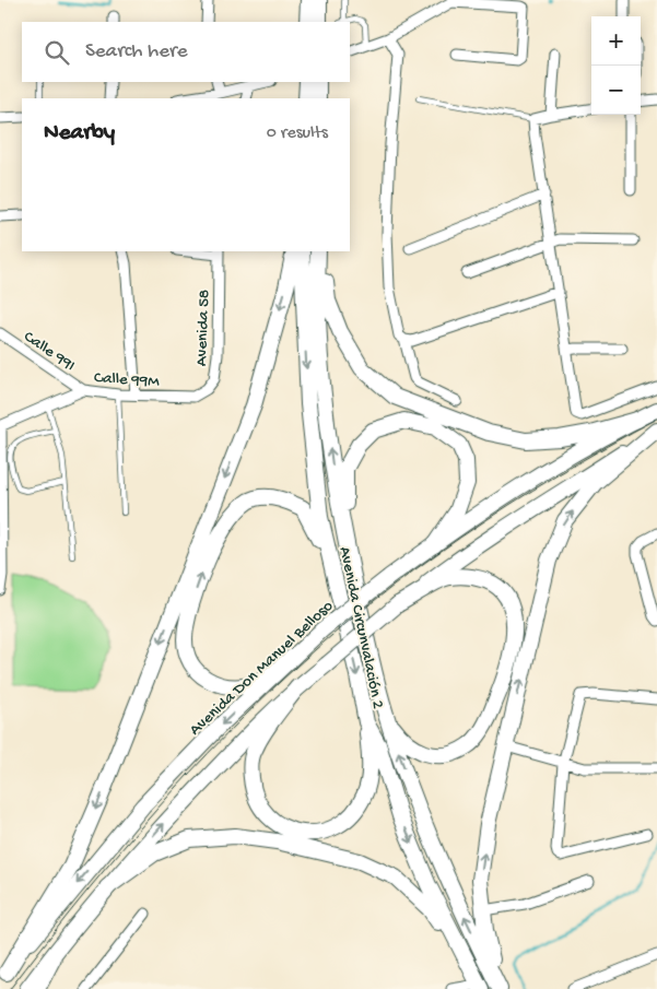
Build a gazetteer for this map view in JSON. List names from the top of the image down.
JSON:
{
  "streets": {
    "main road": ["Avenida Circunvalación 2", "Avenida Don Manuel Belloso"],
    "street": ["Avenida 58", "Calle 99I", "Calle 99M"]
  },
  "crossings": [
    ["Avenida 58", "Calle 99M"],
    ["Calle 99I", "Calle 99M"]
  ],
  "page": {
    "map_buttons": ["+", "−"],
    "search": "Search here",
    "heading": ["Nearby", "0 results"]
  }
}
